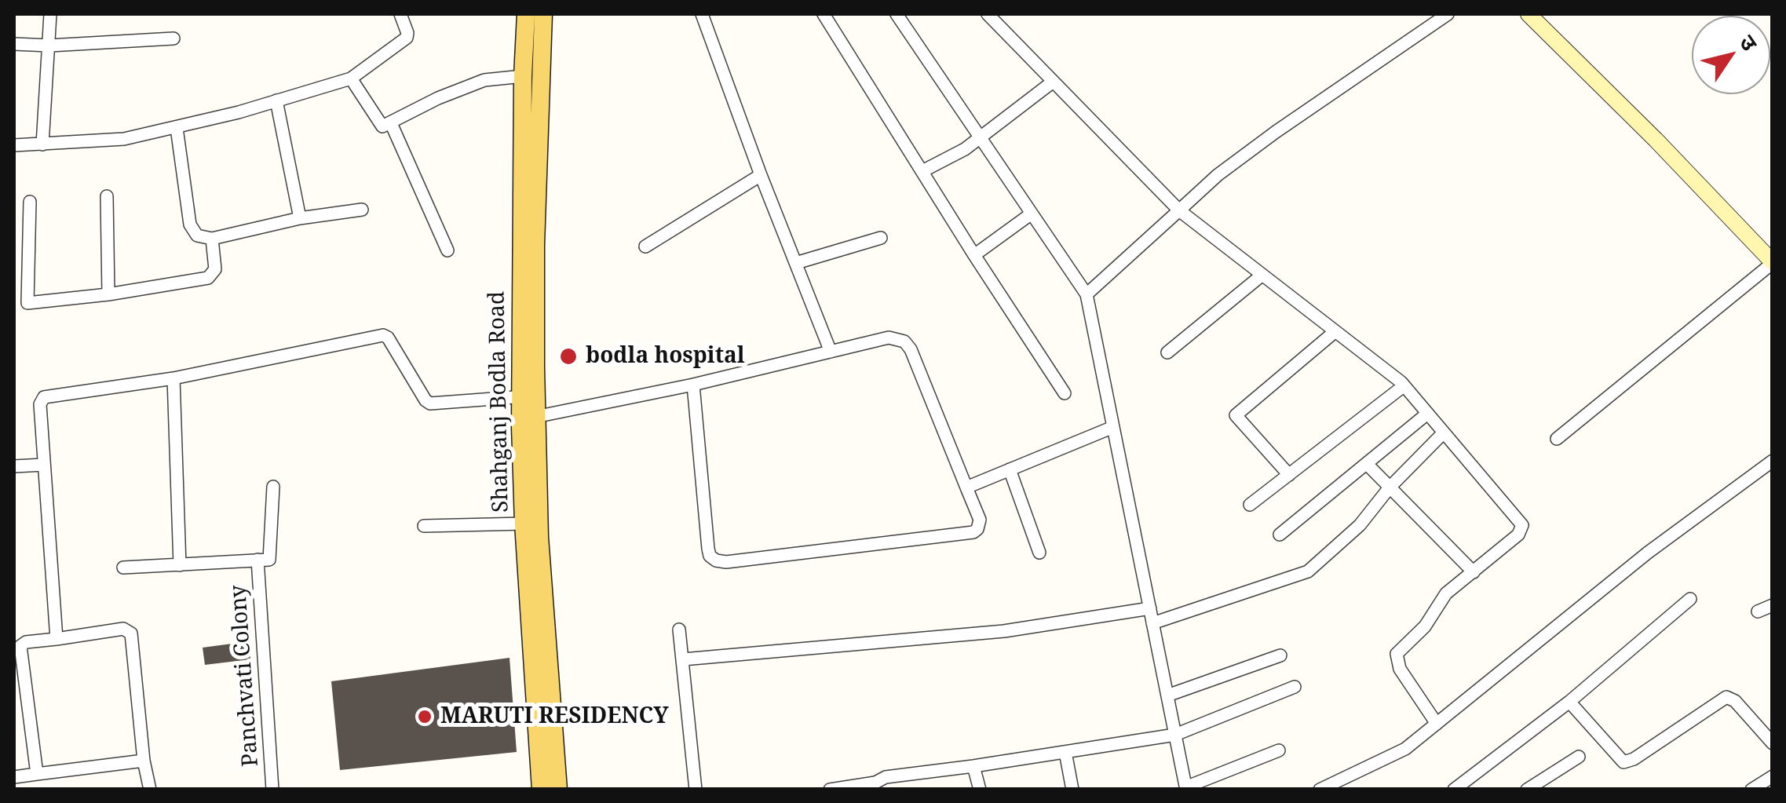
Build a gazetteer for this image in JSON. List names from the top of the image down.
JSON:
{
  "streets": {
    "main road": ["Shahganj Bodla Road"],
    "street": ["Panchvati Colony"]
  },
  "places": ["bodla hospital", "MARUTI RESIDENCY"],
  "north": "top right"
}
